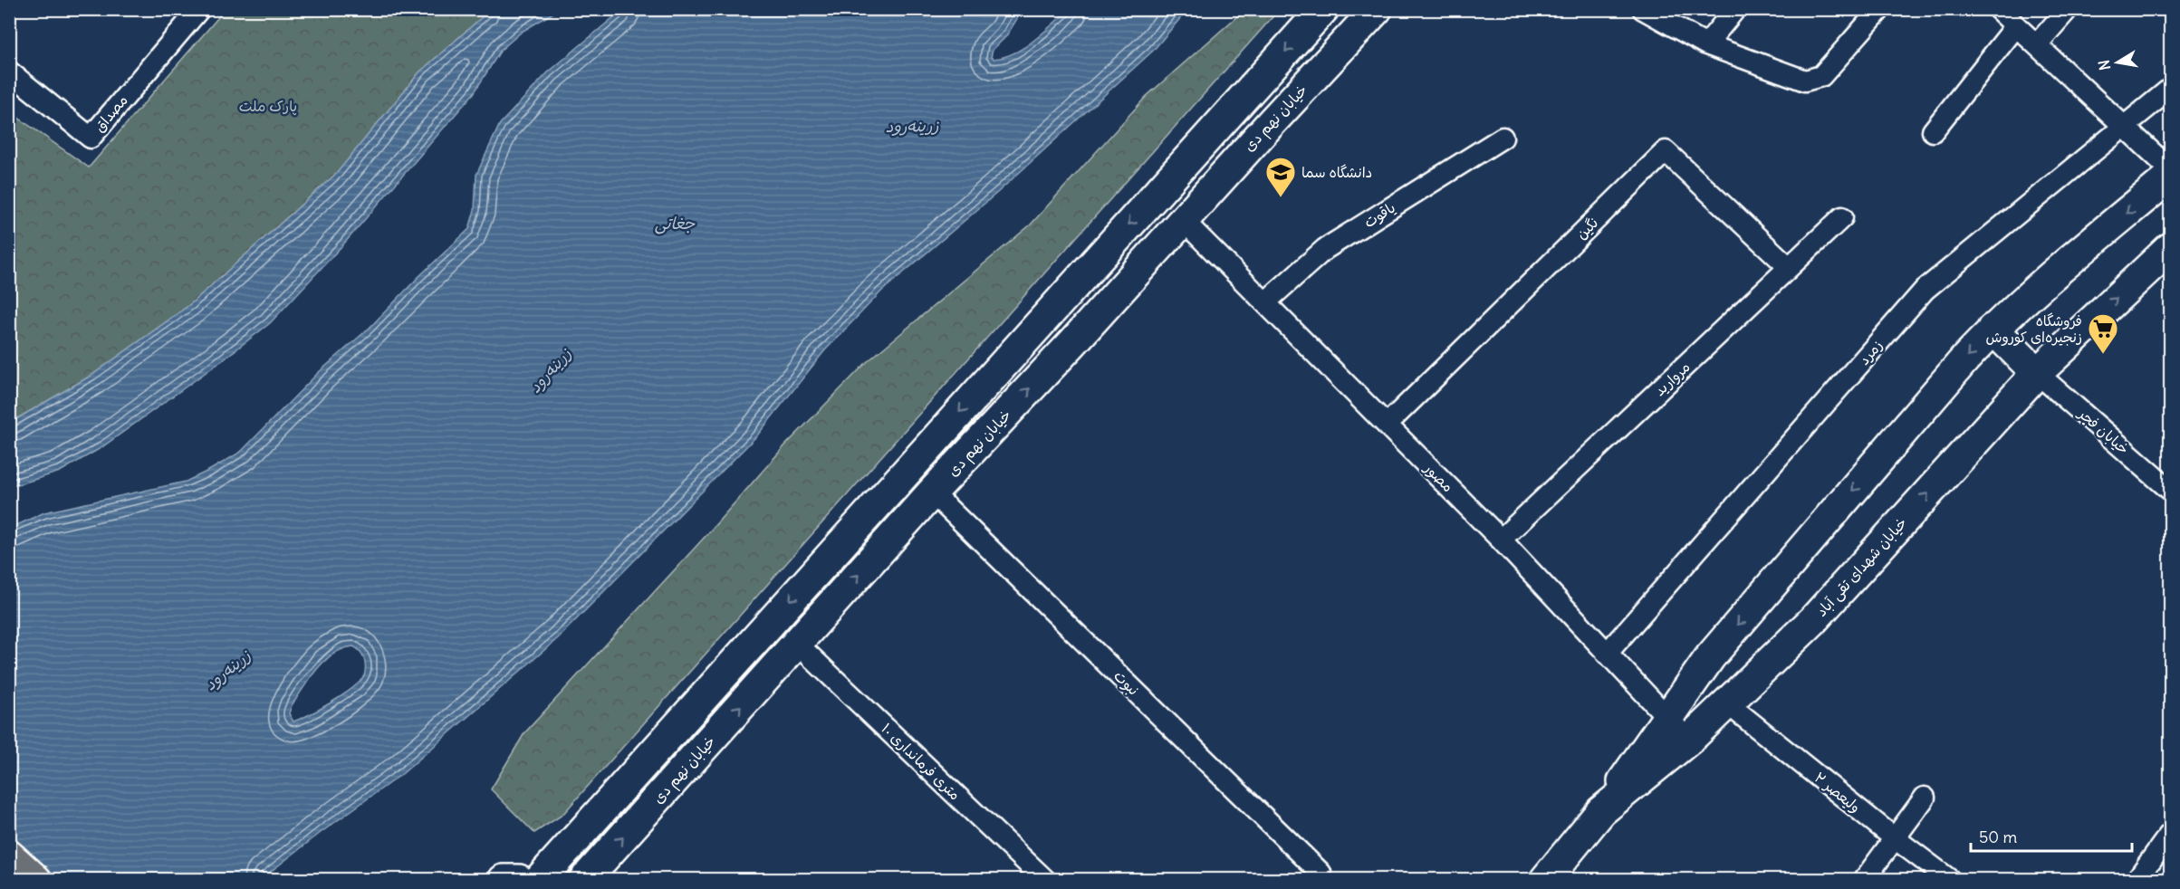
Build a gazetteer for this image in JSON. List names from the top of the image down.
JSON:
{
  "streets": {
    "main road": ["خیابان نهم دی", "خیابان شهدای تقی آباد"],
    "street": [
      "مصداق",
      "یاقوت",
      "نگین",
      "زمرد",
      "مروارید",
      "خیابان فجر",
      "مصور",
      "نبوت",
      "۱۰ متری فرمانداری",
      "ولیعصر ۲"
    ]
  },
  "crossings": [
    ["خیابان نهم دی", "مصور"],
    ["خیابان نهم دی", "نبوت"],
    ["خیابان نهم دی", "۱۰ متری فرمانداری"],
    ["یاقوت", "مصور"],
    ["نگین", "مروارید"],
    ["نگین", "مصور"],
    ["زمرد", "مصور"],
    ["مروارید", "مصور"],
    ["خیابان فجر", "خیابان شهدای تقی آباد"],
    ["مصور", "خیابان شهدای تقی آباد"],
    ["خیابان شهدای تقی آباد", "ولیعصر ۲"]
  ],
  "water": ["زرینه‌رود", "جغاتی"],
  "parks": ["پارک ملت"],
  "places": {
    "school or university": ["دانشگاه سما"],
    "supermarket": ["فروشگاه زنجیره‌ای کوروش"]
  },
  "scale_bar": "50 m",
  "north": "left"
}
